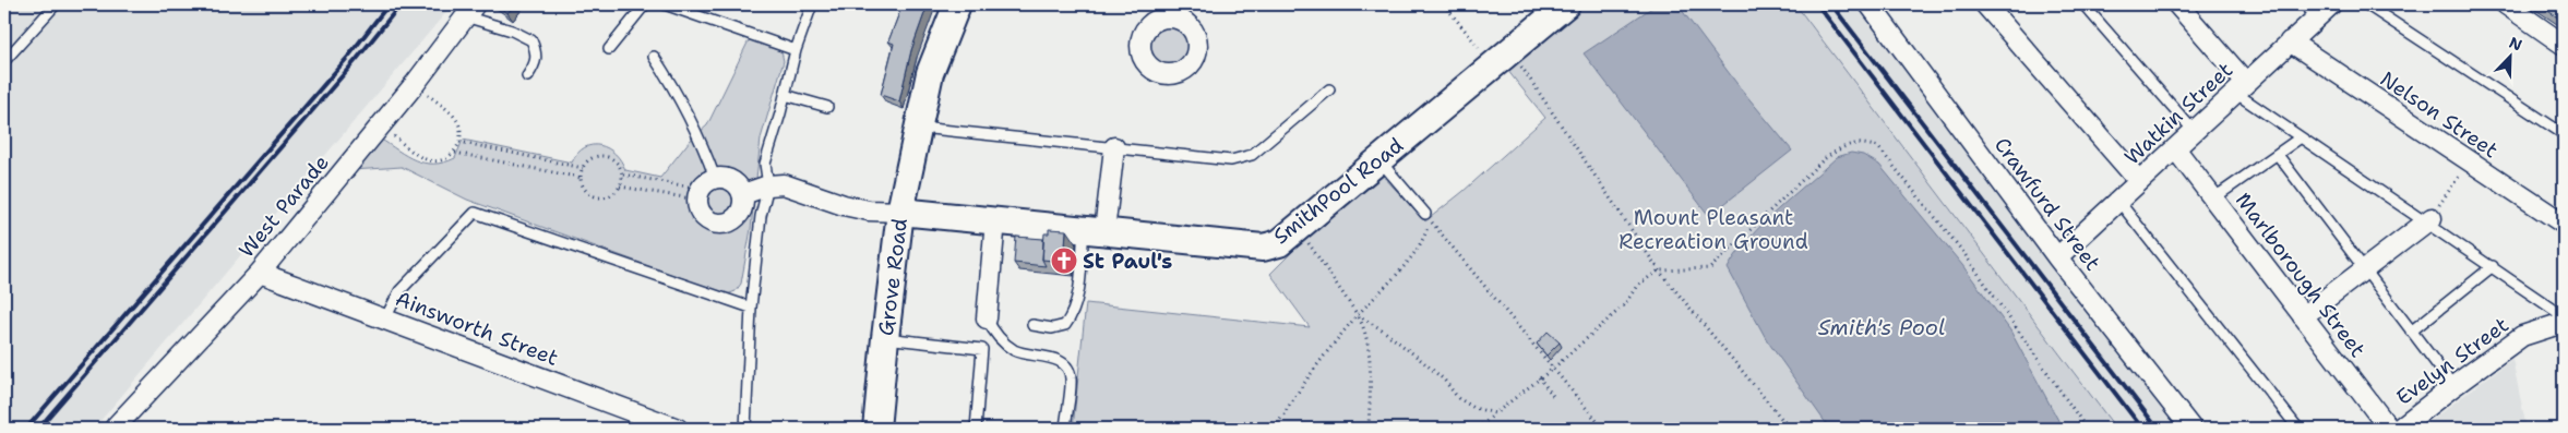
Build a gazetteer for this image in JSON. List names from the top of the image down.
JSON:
{
  "streets": {
    "street": [
      "Watkin Street",
      "Nelson Street",
      "SmithPool Road",
      "Crawfurd Street",
      "West Parade",
      "Marlborough Street",
      "Grove Road",
      "Ainsworth Street",
      "Evelyn Street"
    ]
  },
  "crossings": [
    ["Watkin Street", "Nelson Street"],
    ["Watkin Street", "Crawfurd Street"],
    ["Watkin Street", "Marlborough Street"],
    ["SmithPool Road", "Grove Road"],
    ["West Parade", "Ainsworth Street"]
  ],
  "water": ["Smith's Pool"],
  "parks": ["Mount Pleasant Recreation Ground"],
  "places": {
    "church": ["St Paul's"]
  },
  "north": "top right"
}
